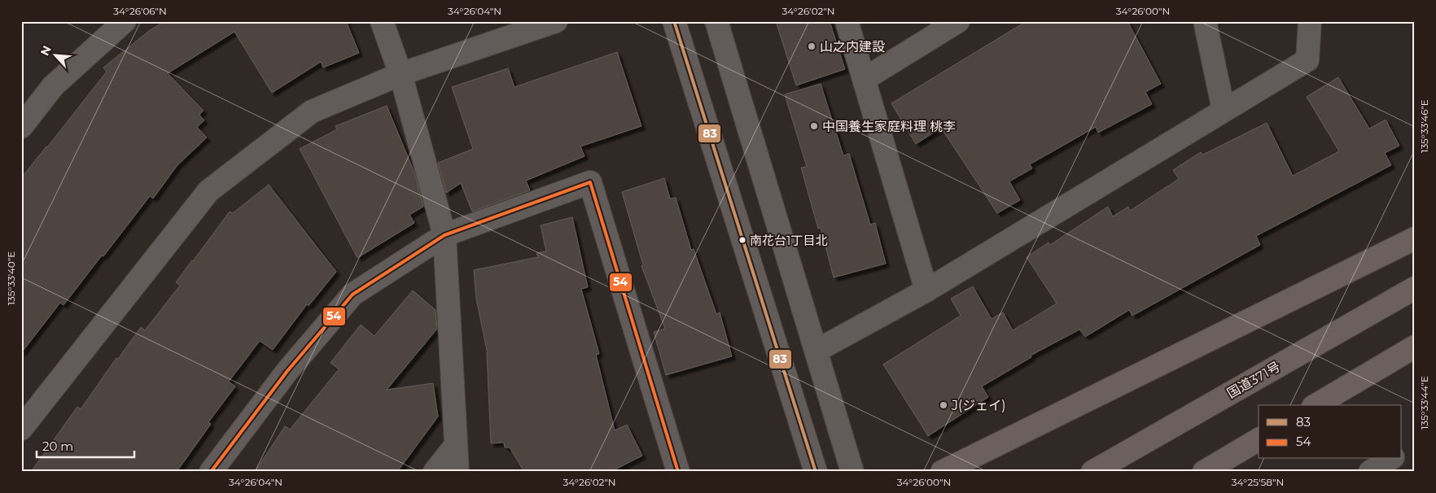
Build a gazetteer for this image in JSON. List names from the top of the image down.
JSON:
{
  "streets": {
    "highway": ["国道371号"]
  },
  "places": [
    "山之内建設",
    "中国養生家庭料理 桃李",
    "南花台1丁目北",
    "J(ジェイ)"
  ],
  "lines": ["transit line 83", "transit line 54"],
  "legend": ["83", "54"],
  "scale_bar": "20 m",
  "north": "top left",
  "coordinates": [
    "34°26'06\"N",
    "34°26'04\"N",
    "34°26'02\"N",
    "34°26'00\"N",
    "135°33'46\"E",
    "135°33'40\"E",
    "135°33'44\"E",
    "34°25'58\"N"
  ]
}
